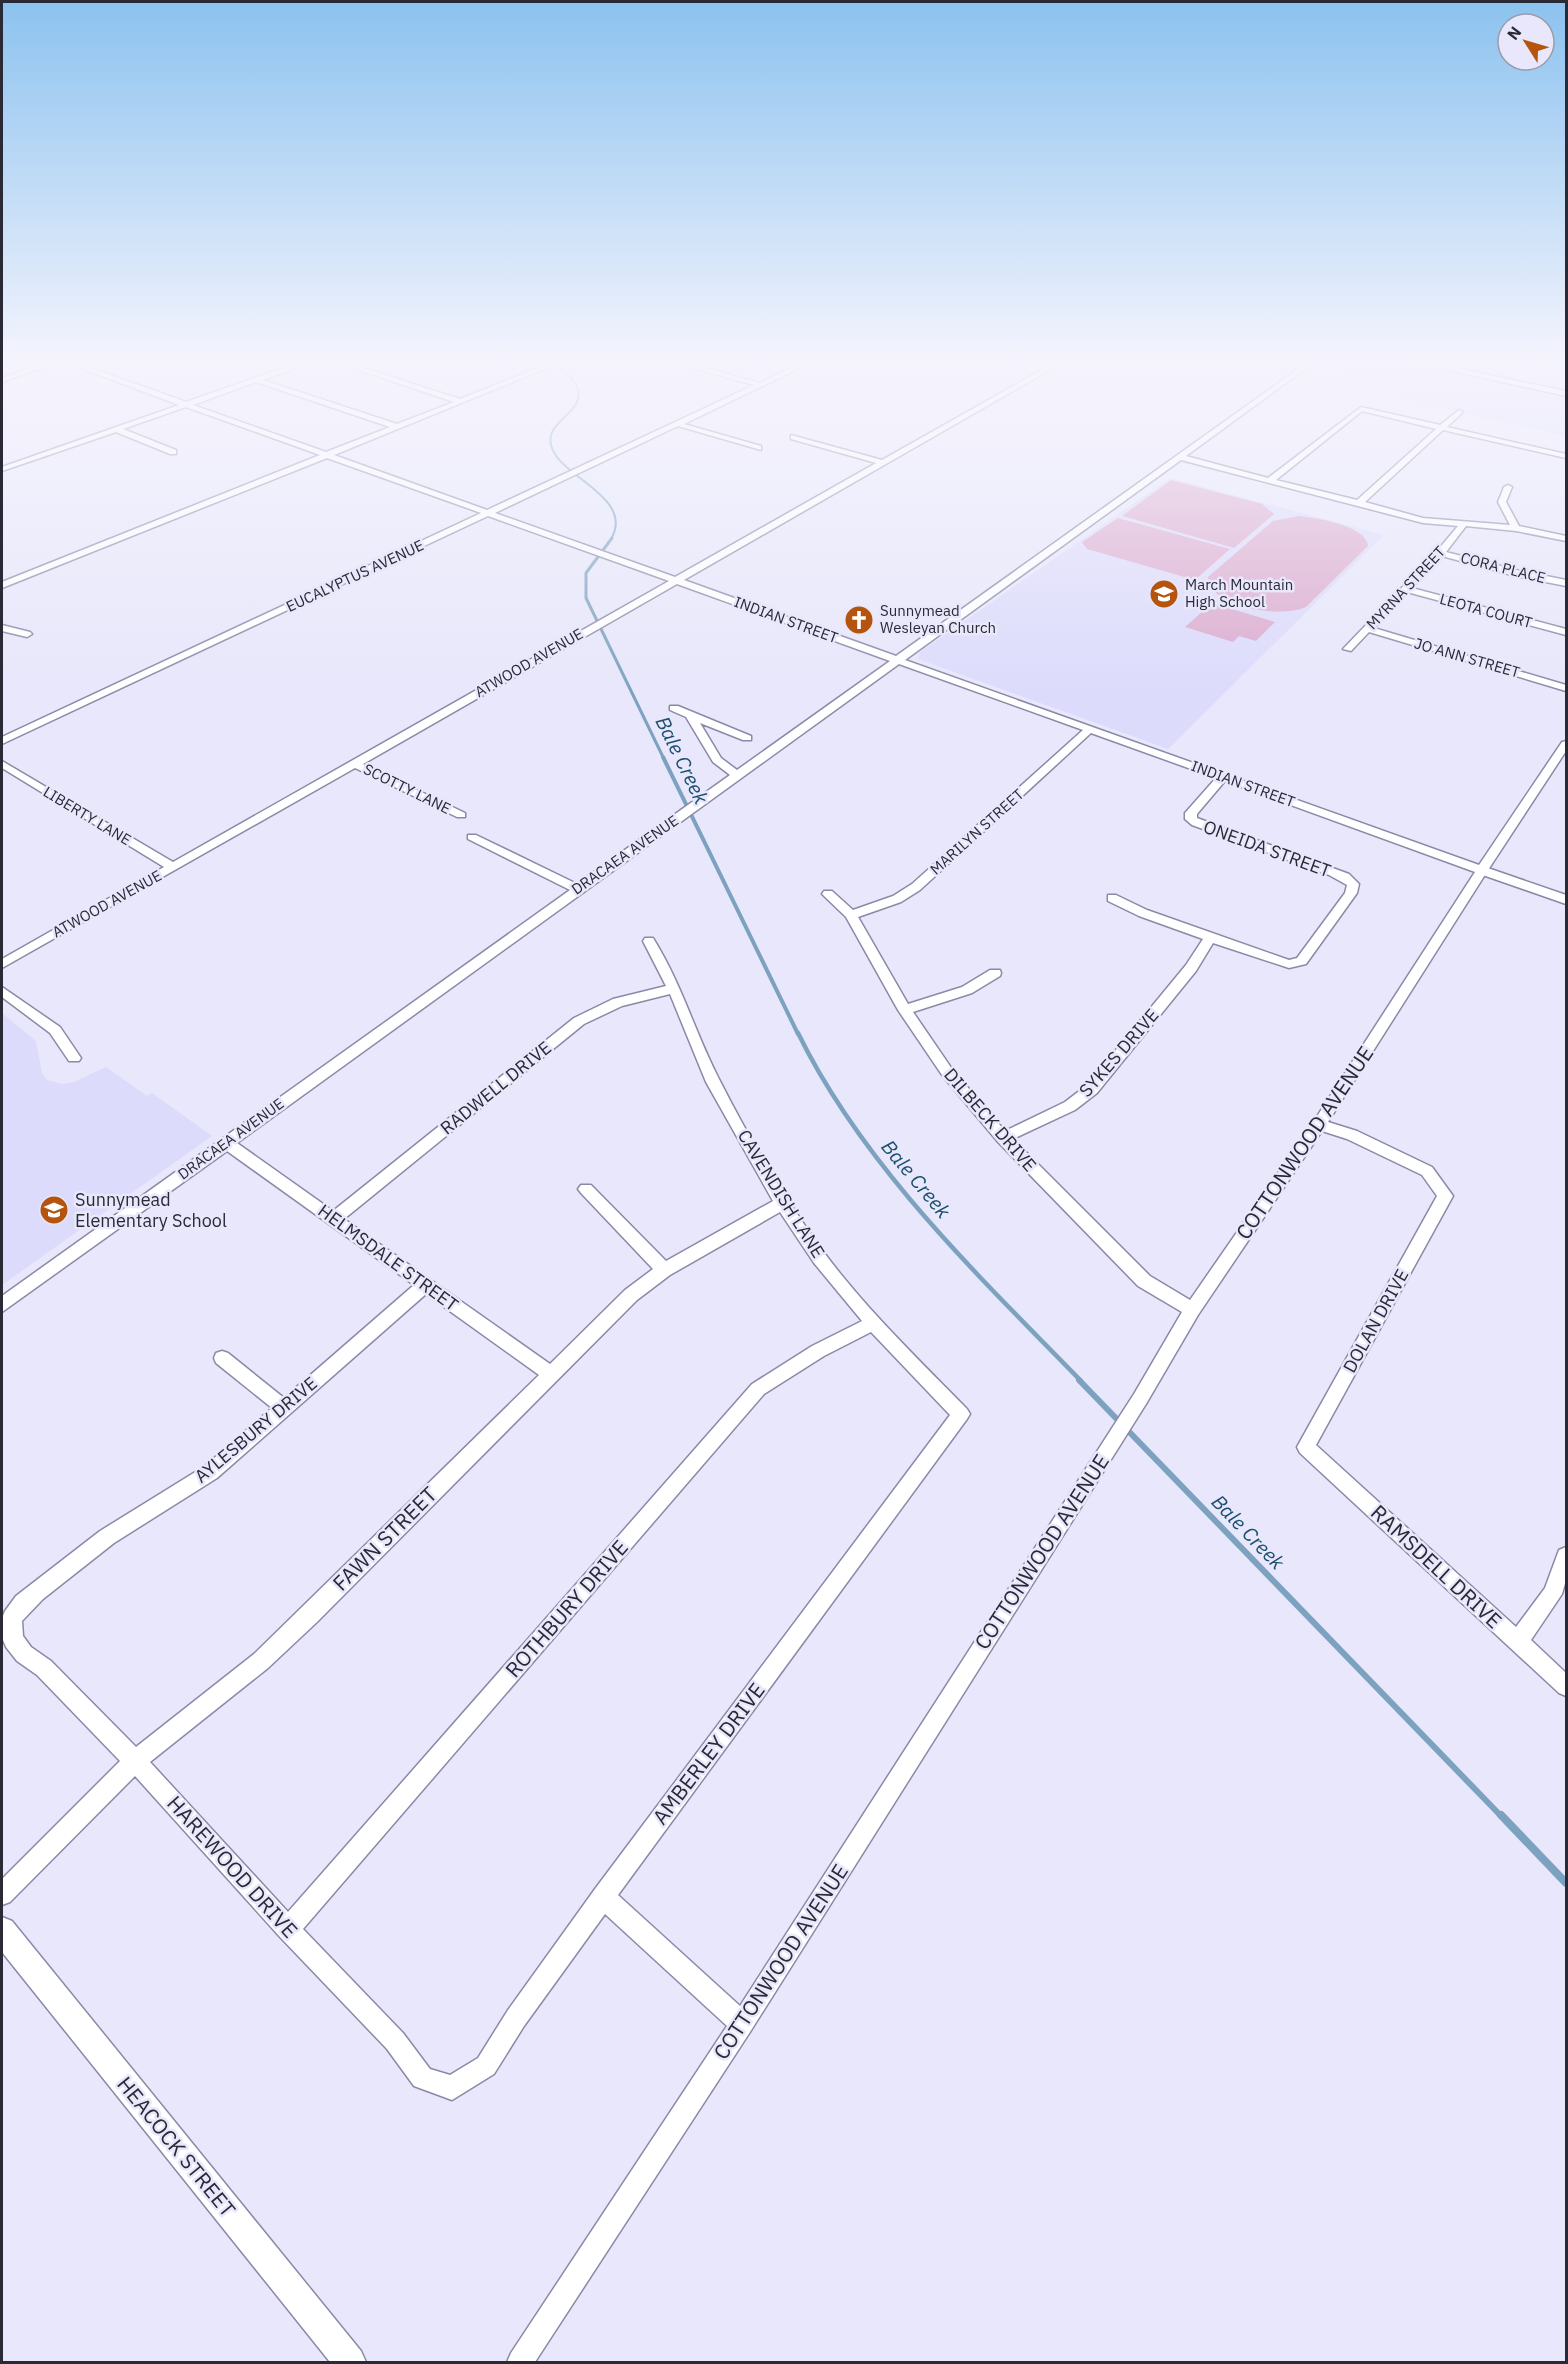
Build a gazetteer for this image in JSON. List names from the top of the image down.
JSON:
{
  "streets": {
    "main road": ["INDIAN STREET", "HEACOCK STREET"],
    "street": [
      "CORA PLACE",
      "EUCALYPTUS AVENUE",
      "MYRNA STREET",
      "LEOTA COURT",
      "JO ANN STREET",
      "ATWOOD AVENUE",
      "SCOTTY LANE",
      "LIBERTY LANE",
      "MARILYN STREET",
      "ONEIDA STREET",
      "DRACAEA AVENUE",
      "SYKES DRIVE",
      "RADWELL DRIVE",
      "DILBECK DRIVE",
      "COTTONWOOD AVENUE",
      "CAVENDISH LANE",
      "HELMSDALE STREET",
      "DOLAN DRIVE",
      "AYLESBURY DRIVE",
      "FAWN STREET",
      "RAMSDELL DRIVE",
      "ROTHBURY DRIVE",
      "AMBERLEY DRIVE",
      "HAREWOOD DRIVE"
    ]
  },
  "crossings": [
    ["CORA PLACE", "MYRNA STREET"],
    ["EUCALYPTUS AVENUE", "INDIAN STREET"],
    ["MYRNA STREET", "LEOTA COURT"],
    ["MYRNA STREET", "JO ANN STREET"],
    ["INDIAN STREET", "ATWOOD AVENUE"],
    ["INDIAN STREET", "MARILYN STREET"],
    ["INDIAN STREET", "ONEIDA STREET"],
    ["INDIAN STREET", "DRACAEA AVENUE"],
    ["INDIAN STREET", "COTTONWOOD AVENUE"],
    ["ATWOOD AVENUE", "SCOTTY LANE"],
    ["ATWOOD AVENUE", "LIBERTY LANE"],
    ["MARILYN STREET", "DILBECK DRIVE"],
    ["ONEIDA STREET", "SYKES DRIVE"],
    ["DRACAEA AVENUE", "HELMSDALE STREET"],
    ["SYKES DRIVE", "DILBECK DRIVE"],
    ["RADWELL DRIVE", "CAVENDISH LANE"],
    ["RADWELL DRIVE", "HELMSDALE STREET"],
    ["DILBECK DRIVE", "COTTONWOOD AVENUE"],
    ["COTTONWOOD AVENUE", "DOLAN DRIVE"],
    ["CAVENDISH LANE", "FAWN STREET"],
    ["CAVENDISH LANE", "ROTHBURY DRIVE"],
    ["CAVENDISH LANE", "AMBERLEY DRIVE"],
    ["HELMSDALE STREET", "AYLESBURY DRIVE"],
    ["HELMSDALE STREET", "FAWN STREET"],
    ["DOLAN DRIVE", "RAMSDELL DRIVE"],
    ["AYLESBURY DRIVE", "HAREWOOD DRIVE"],
    ["FAWN STREET", "HAREWOOD DRIVE"],
    ["ROTHBURY DRIVE", "HAREWOOD DRIVE"],
    ["AMBERLEY DRIVE", "HAREWOOD DRIVE"]
  ],
  "water": ["Bale Creek"],
  "places": {
    "school or university": ["March Mountain High School", "Sunnymead Elementary School"],
    "church": ["Sunnymead Wesleyan Church"]
  },
  "north": "top left"
}
